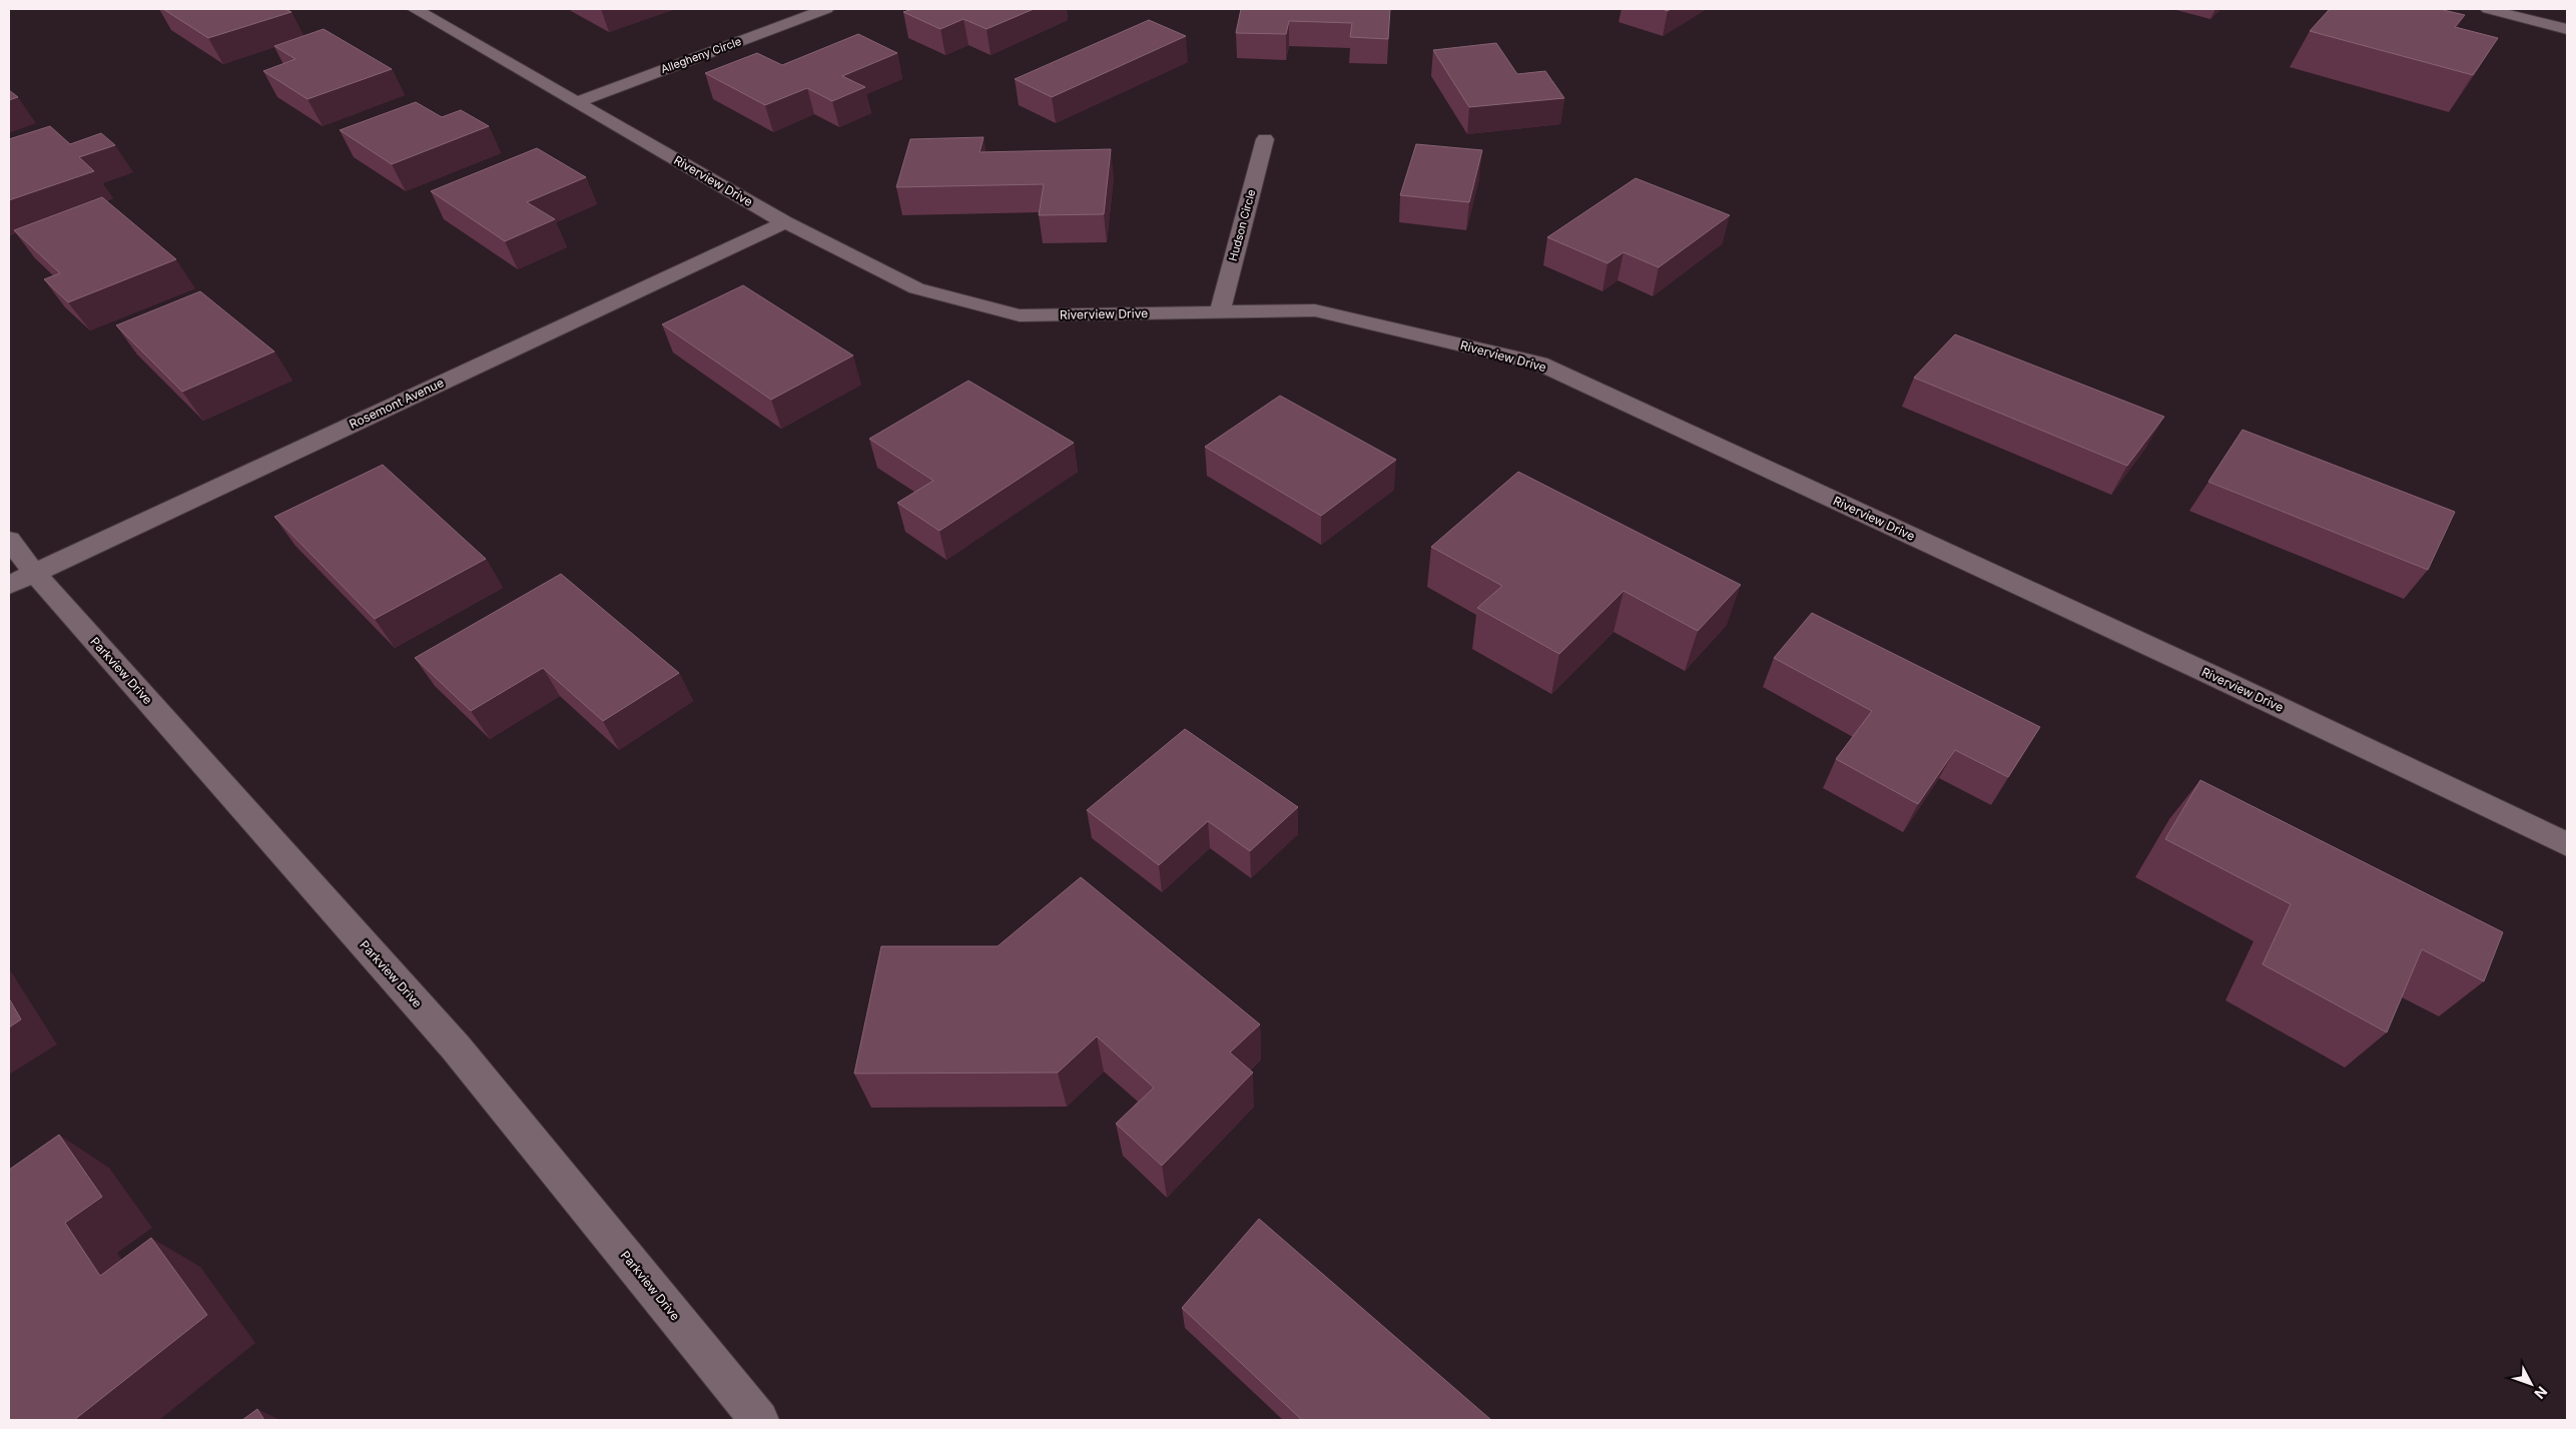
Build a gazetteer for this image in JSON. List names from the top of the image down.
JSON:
{
  "streets": {
    "street": [
      "Allegheny Circle",
      "Riverview Drive",
      "Hudson Circle",
      "Rosemont Avenue",
      "Parkview Drive"
    ]
  },
  "crossings": [
    ["Allegheny Circle", "Riverview Drive"],
    ["Riverview Drive", "Hudson Circle"],
    ["Riverview Drive", "Rosemont Avenue"],
    ["Rosemont Avenue", "Parkview Drive"]
  ],
  "north": "bottom right"
}
